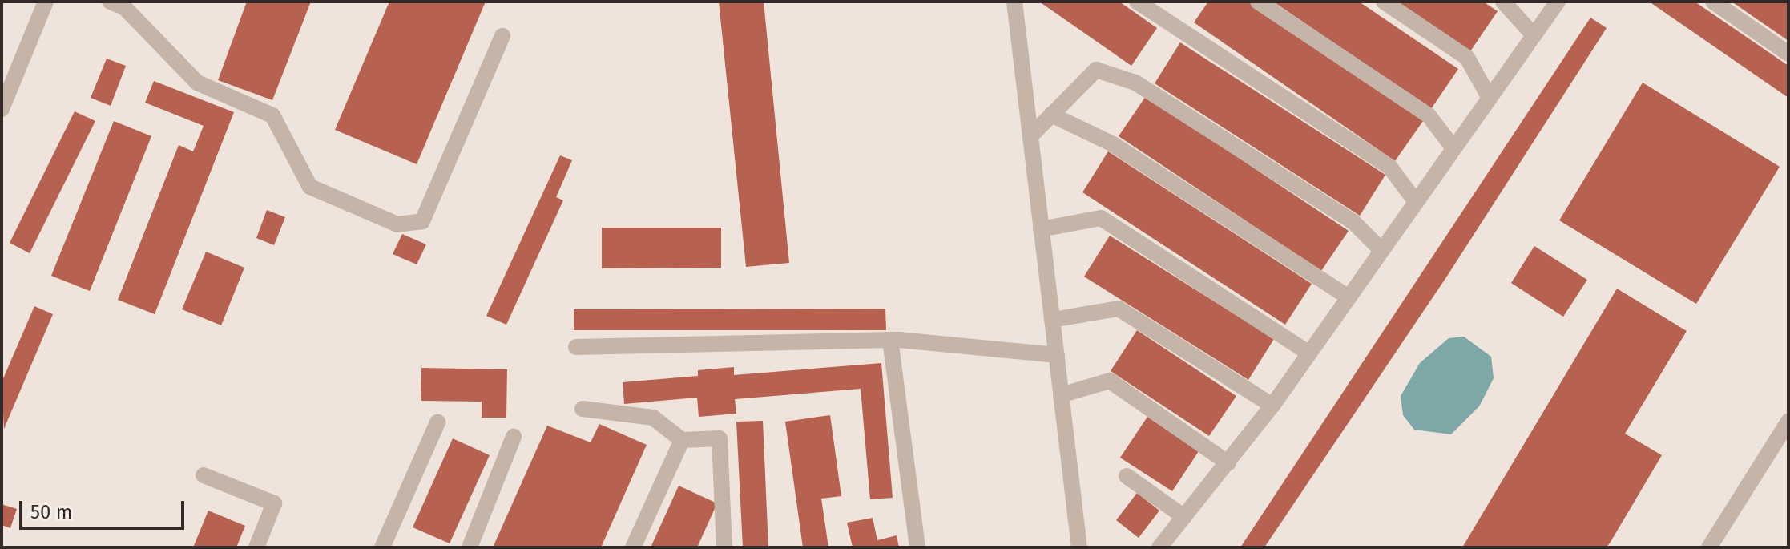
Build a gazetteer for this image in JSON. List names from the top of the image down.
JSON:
{
  "scale_bar": "50 m"
}
